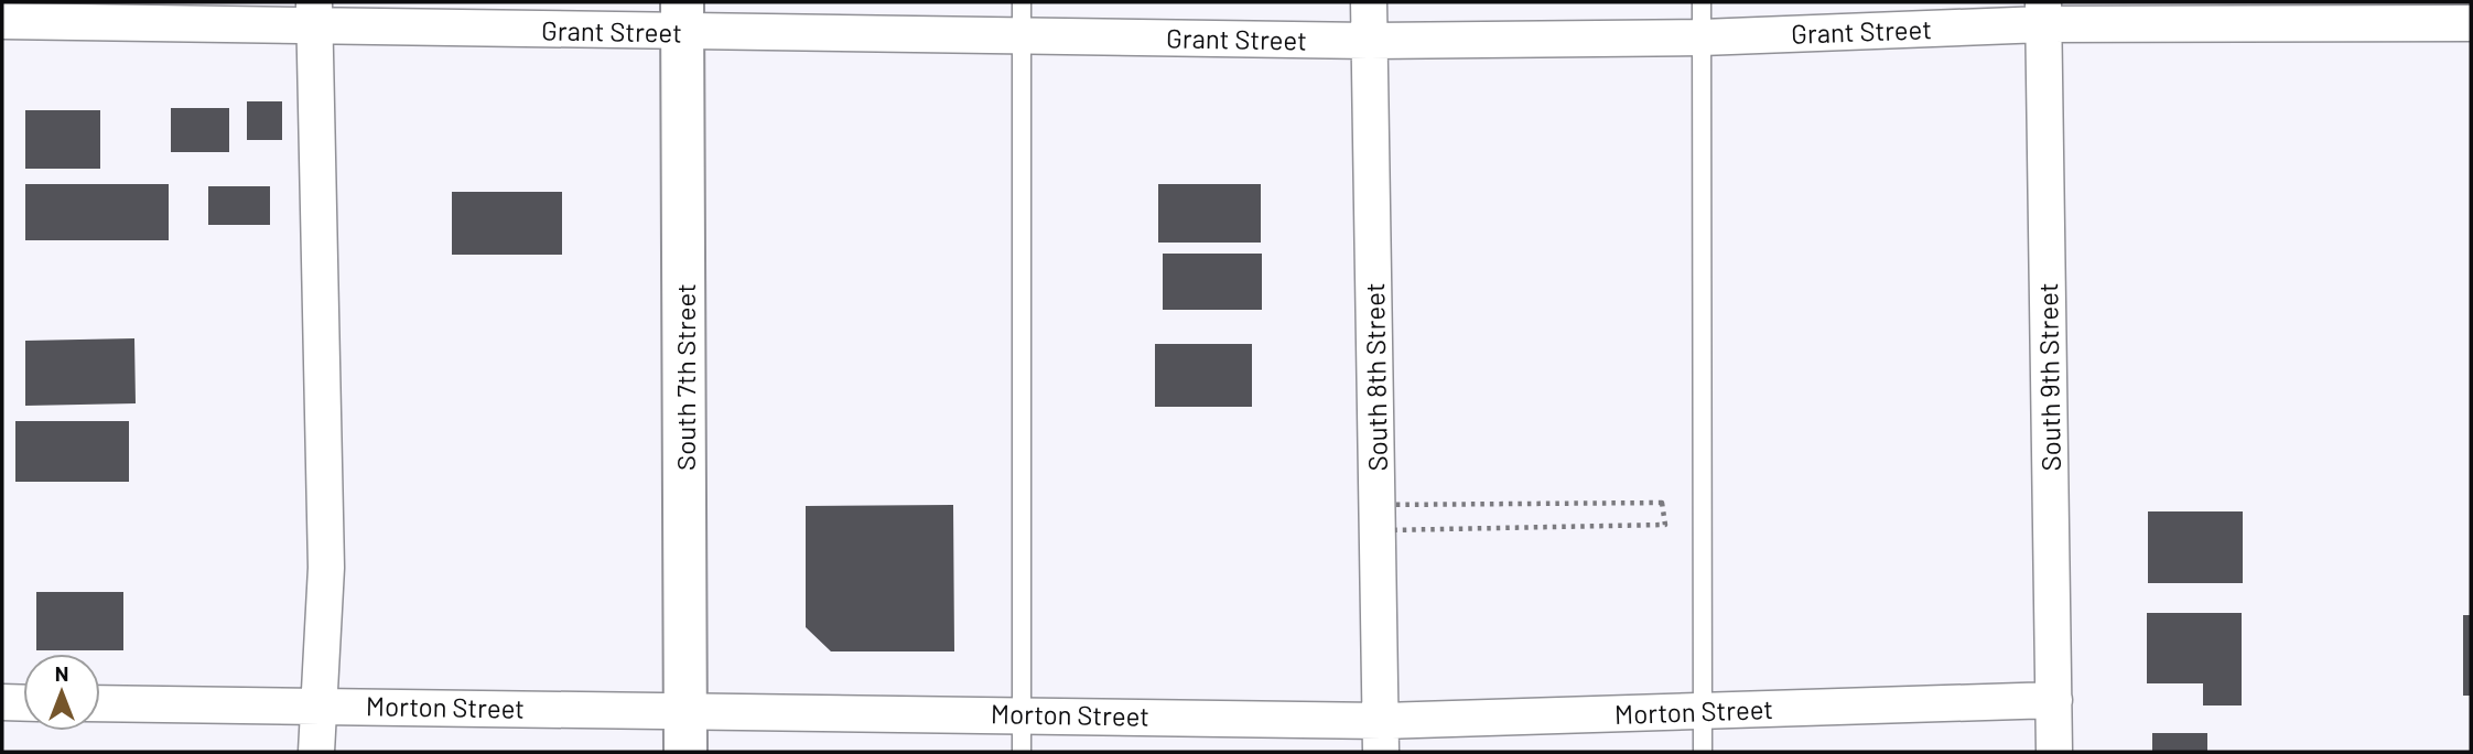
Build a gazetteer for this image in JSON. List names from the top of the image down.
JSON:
{
  "streets": {
    "main road": ["South 7th Street"],
    "street": [
      "Grant Street",
      "South 8th Street",
      "South 9th Street",
      "Morton Street"
    ]
  },
  "crossings": [
    ["Grant Street", "South 7th Street"],
    ["Grant Street", "South 8th Street"],
    ["Grant Street", "South 9th Street"],
    ["South 7th Street", "Morton Street"],
    ["South 8th Street", "Morton Street"],
    ["South 9th Street", "Morton Street"]
  ],
  "north": "top"
}
